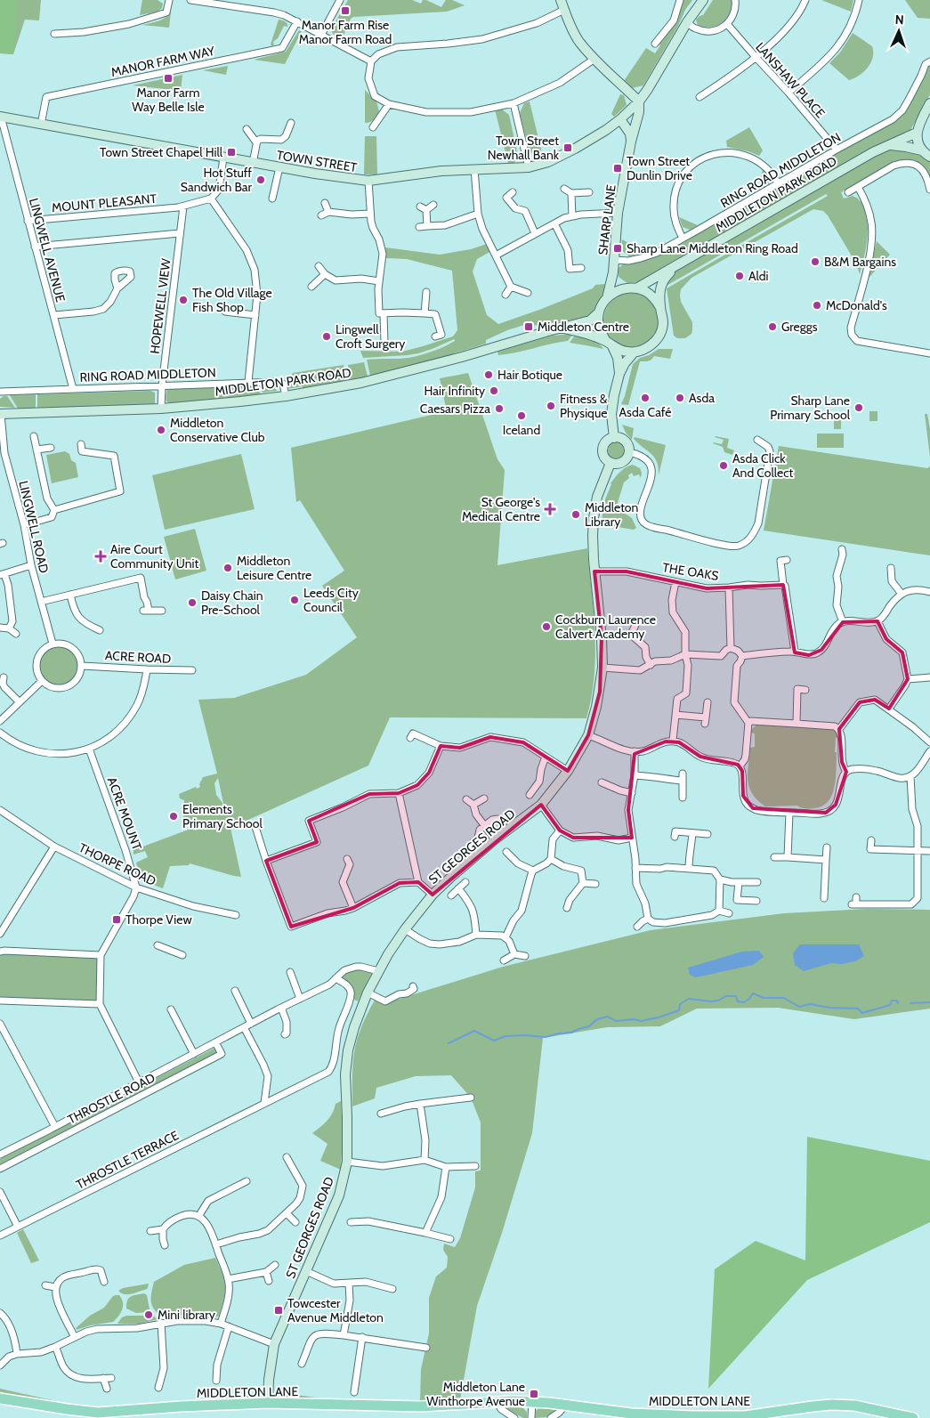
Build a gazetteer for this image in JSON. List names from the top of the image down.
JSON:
{
  "streets": {
    "main road": ["MIDDLETON LANE"],
    "street": [
      "MANOR FARM WAY",
      "LANSHAW PLACE",
      "TOWN STREET",
      "RING ROAD MIDDLETON",
      "MIDDLETON PARK ROAD",
      "MOUNT PLEASANT",
      "SHARP LANE",
      "LINGWELL AVENUE",
      "HOPEWELL VIEW",
      "LINGWELL ROAD",
      "THE OAKS",
      "ACRE ROAD",
      "ACRE MOUNT",
      "ST GEORGES ROAD",
      "THORPE ROAD",
      "THROSTLE ROAD",
      "THROSTLE TERRACE"
    ]
  },
  "crossings": [
    ["MANOR FARM WAY", "TOWN STREET"],
    ["LANSHAW PLACE", "RING ROAD MIDDLETON"],
    ["TOWN STREET", "SHARP LANE"],
    ["TOWN STREET", "LINGWELL AVENUE"],
    ["RING ROAD MIDDLETON", "MIDDLETON PARK ROAD"],
    ["RING ROAD MIDDLETON", "SHARP LANE"],
    ["RING ROAD MIDDLETON", "LINGWELL AVENUE"],
    ["RING ROAD MIDDLETON", "HOPEWELL VIEW"],
    ["MIDDLETON PARK ROAD", "SHARP LANE"],
    ["MIDDLETON PARK ROAD", "HOPEWELL VIEW"],
    ["MIDDLETON PARK ROAD", "LINGWELL ROAD"],
    ["MOUNT PLEASANT", "LINGWELL AVENUE"],
    ["MOUNT PLEASANT", "HOPEWELL VIEW"],
    ["LINGWELL ROAD", "ACRE ROAD"],
    ["THE OAKS", "ST GEORGES ROAD"],
    ["ACRE MOUNT", "THORPE ROAD"],
    ["ST GEORGES ROAD", "THROSTLE ROAD"],
    ["ST GEORGES ROAD", "MIDDLETON LANE"],
    ["THROSTLE ROAD", "THROSTLE TERRACE"]
  ],
  "places": {
    "transit": [
      "Manor Farm Rise Manor Farm Road",
      "Manor Farm Way Belle Isle",
      "Town Street Newhall Bank",
      "Town Street Chapel Hill",
      "Town Street Dunlin Drive",
      "Sharp Lane Middleton Ring Road",
      "Middleton Centre",
      "Thorpe View",
      "Towcester Avenue Middleton",
      "Middleton Lane Winthorpe Avenue"
    ],
    "other": [
      "Hot Stuff Sandwich Bar",
      "B&M Bargains",
      "Aldi",
      "The Old Village Fish Shop",
      "McDonald's",
      "Greggs",
      "Lingwell Croft Surgery",
      "Hair Botique",
      "Hair Infinity",
      "Asda Café",
      "Asda",
      "Fitness & Physique",
      "Sharp Lane Primary School",
      "Caesars Pizza",
      "Iceland",
      "Middleton Conservative Club",
      "Asda Click And Collect",
      "Middleton Library",
      "Middleton Leisure Centre",
      "Leeds City Council",
      "Daisy Chain Pre-School",
      "Cockburn Laurence Calvert Academy",
      "Elements Primary School",
      "Mini library"
    ],
    "health": ["St George's Medical Centre", "Aire Court Community Unit"]
  },
  "north": "top"
}
